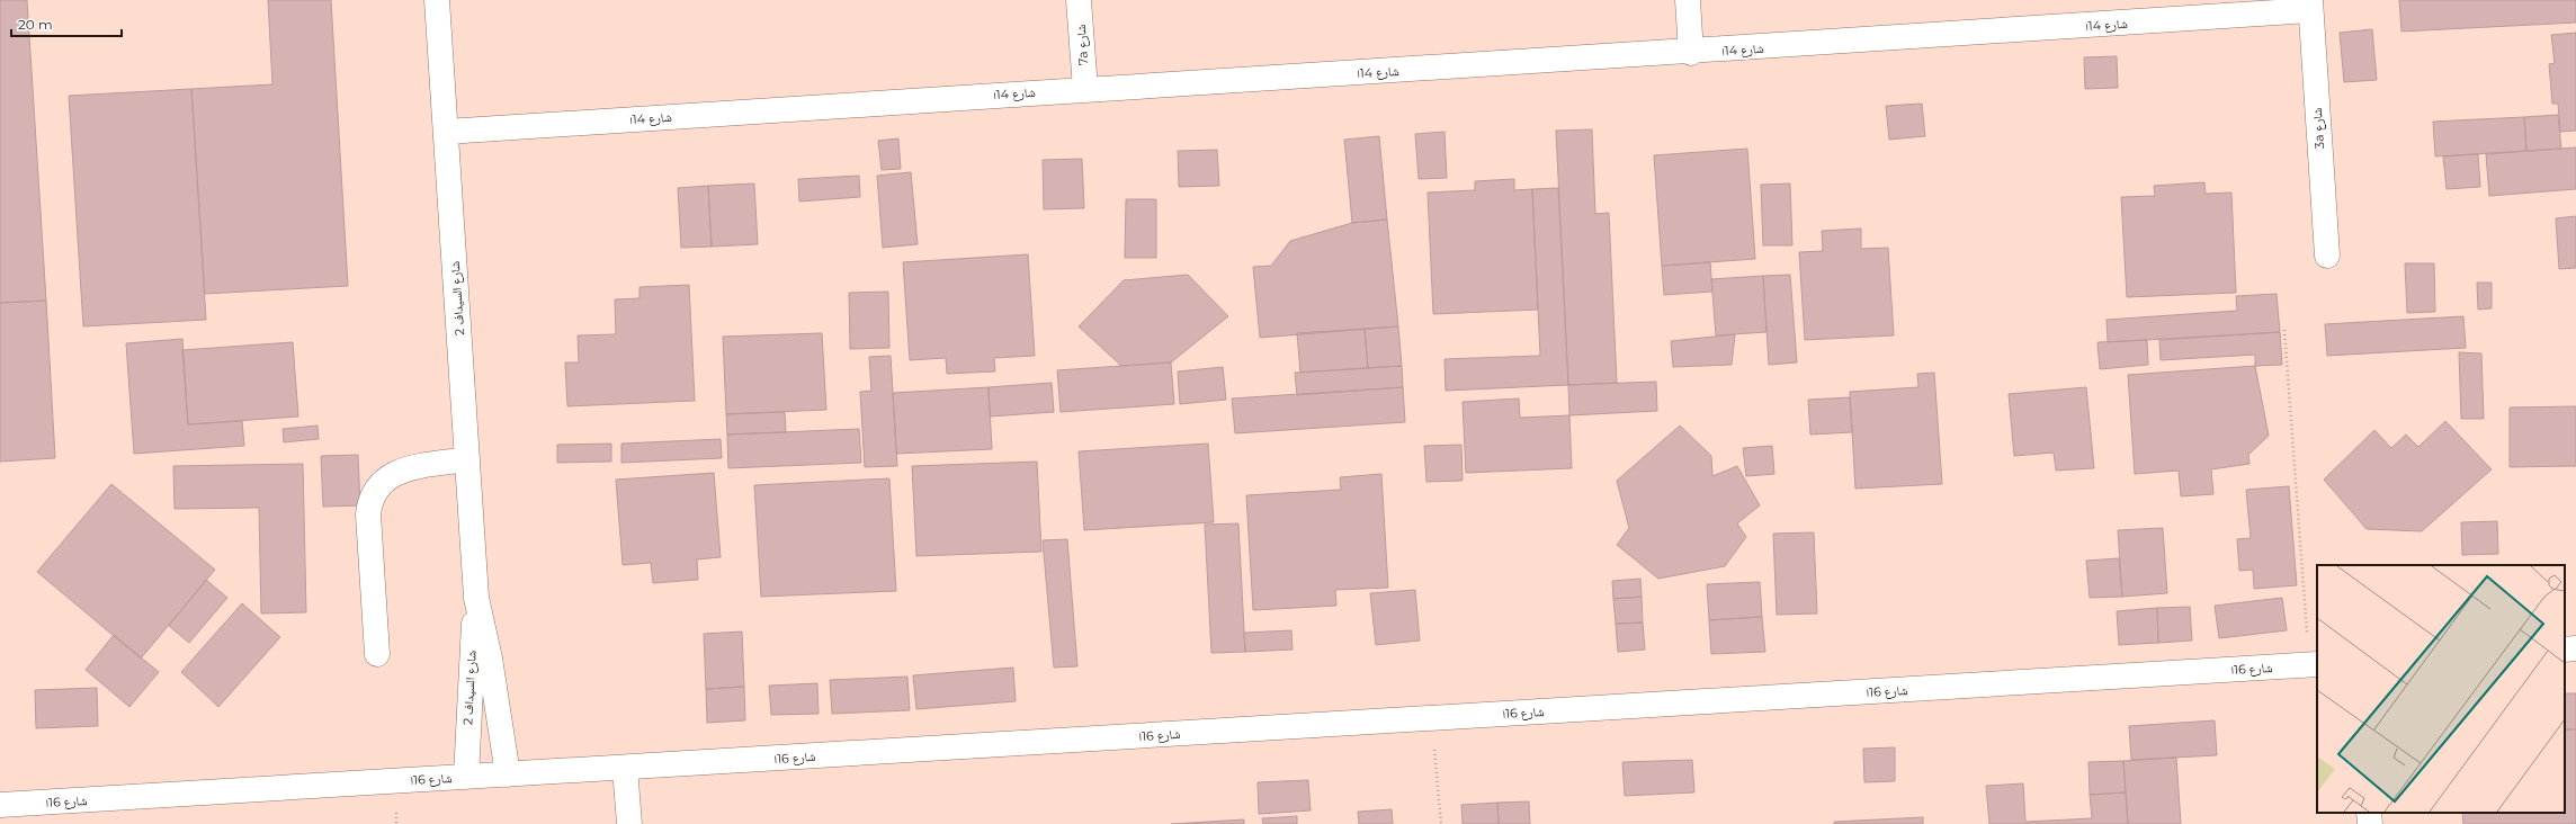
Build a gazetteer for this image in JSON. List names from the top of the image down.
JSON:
{
  "streets": {
    "street": [
      "شارع 14ا",
      "7a شارع",
      "3a شارع",
      "شارع السيداف 2",
      "شارع 16ا"
    ]
  },
  "crossings": [
    ["شارع 14ا", "7a شارع"],
    ["شارع 14ا", "3a شارع"],
    ["شارع 14ا", "شارع السيداف 2"],
    ["شارع السيداف 2", "شارع 16ا"]
  ],
  "scale_bar": "20 m"
}
